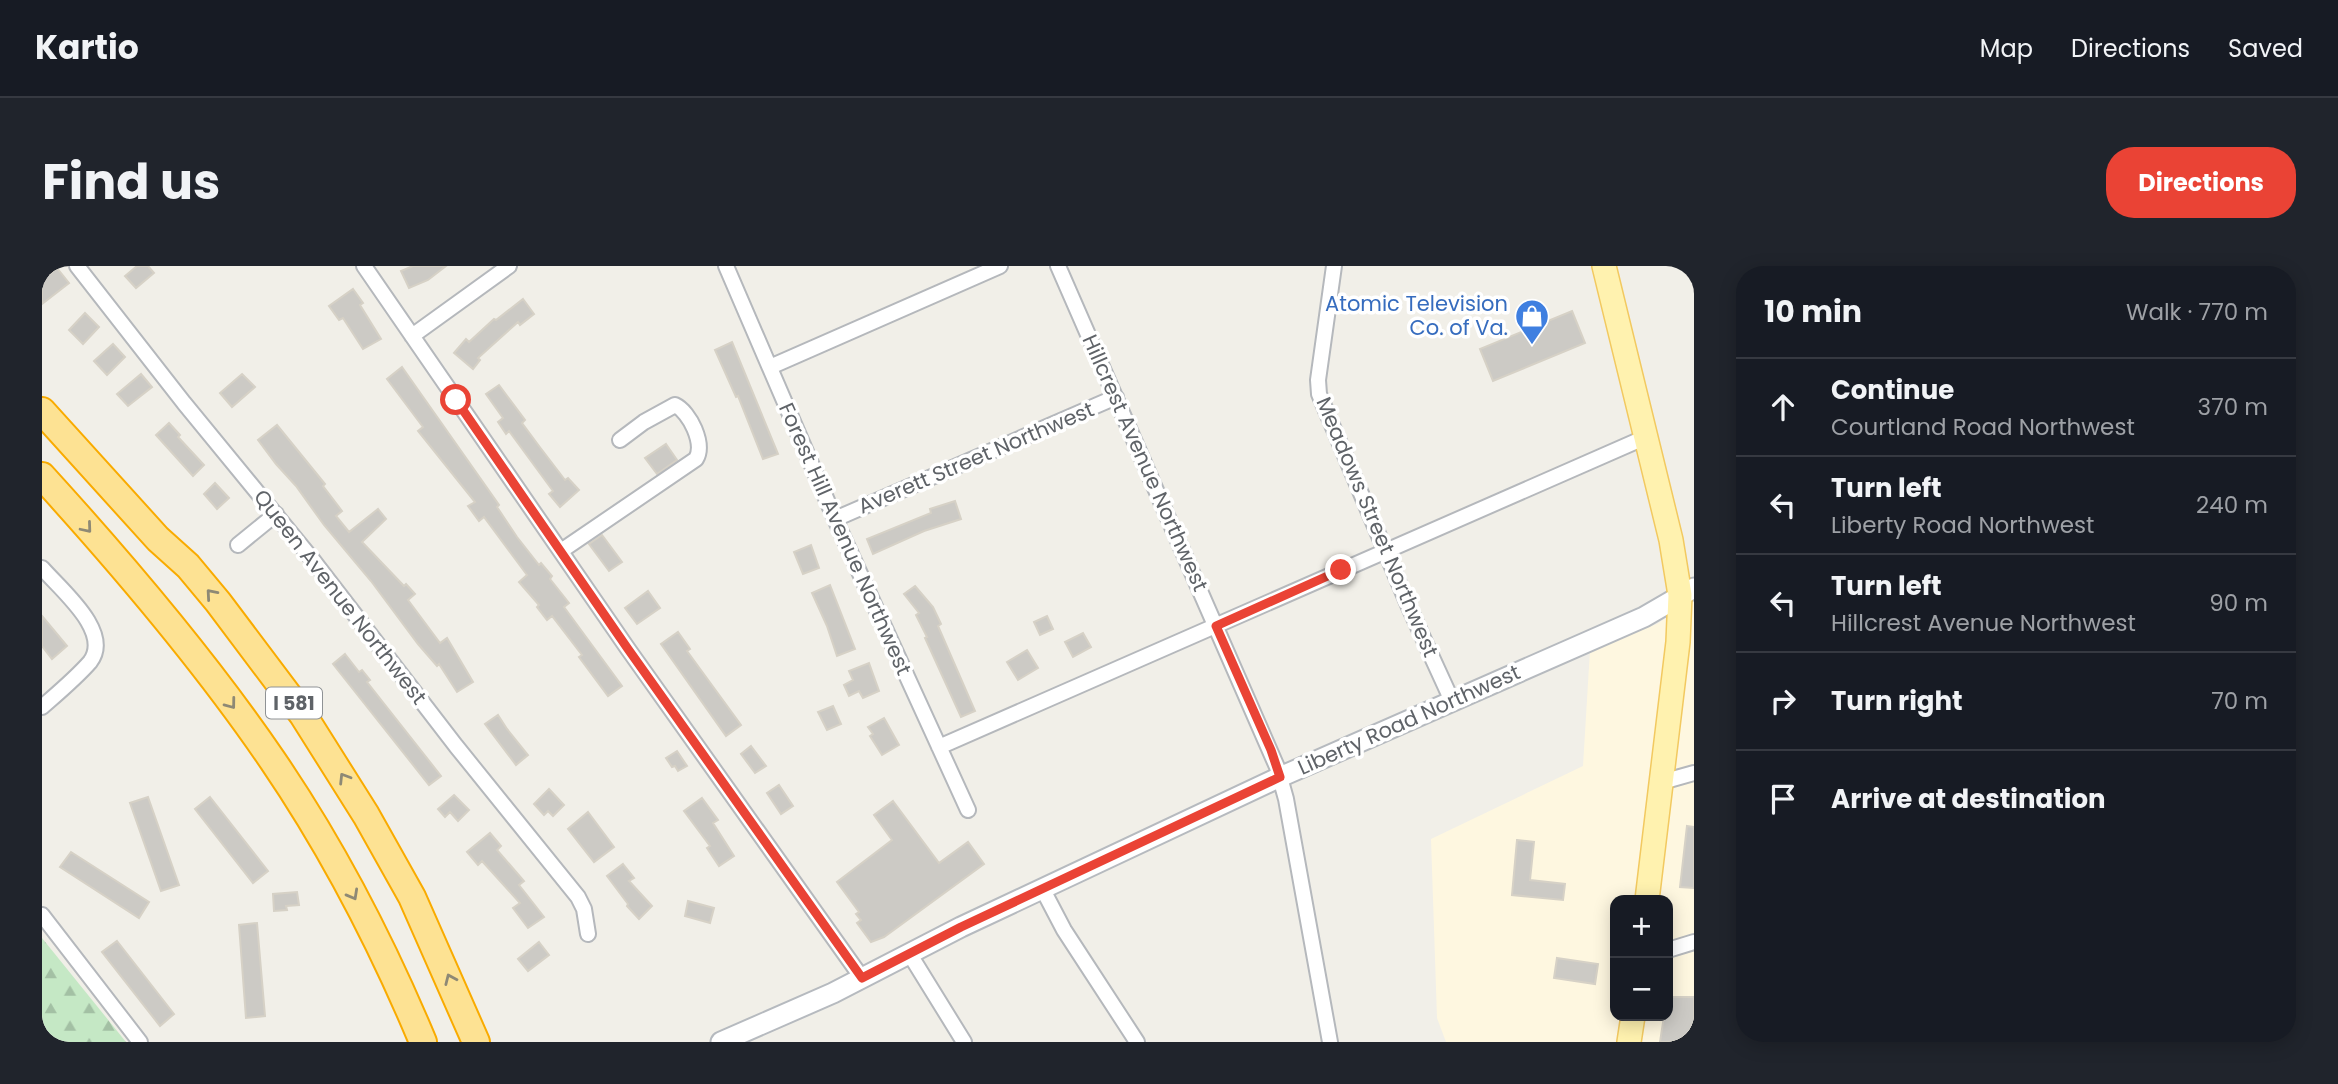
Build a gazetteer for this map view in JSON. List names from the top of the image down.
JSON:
{
  "streets": {
    "highway": ["I 581"],
    "street": [
      "Averett Street Northwest",
      "Hillcrest Avenue Northwest",
      "Meadows Street Northwest",
      "Forest Hill Avenue Northwest",
      "Queen Avenue Northwest",
      "Liberty Road Northwest"
    ]
  },
  "crossings": [
    ["Averett Street Northwest", "Hillcrest Avenue Northwest"],
    ["Averett Street Northwest", "Forest Hill Avenue Northwest"],
    ["Hillcrest Avenue Northwest", "Liberty Road Northwest"],
    ["Meadows Street Northwest", "Liberty Road Northwest"]
  ],
  "places": {
    "shop": ["Atomic Television Co. of Va."]
  },
  "page": {
    "header": "Kartio",
    "nav": ["Map", "Directions", "Saved"],
    "title": "Find us",
    "buttons": "Directions",
    "heading": ["10 min", "Walk · 770 m"],
    "list": [
      ["Continue", "Courtland Road Northwest", "370 m"],
      ["Turn left", "Liberty Road Northwest", "240 m"],
      ["Turn left", "Hillcrest Avenue Northwest", "90 m"],
      ["Turn right", "70 m"],
      "Arrive at destination"
    ],
    "map_buttons": ["+", "−"]
  }
}
